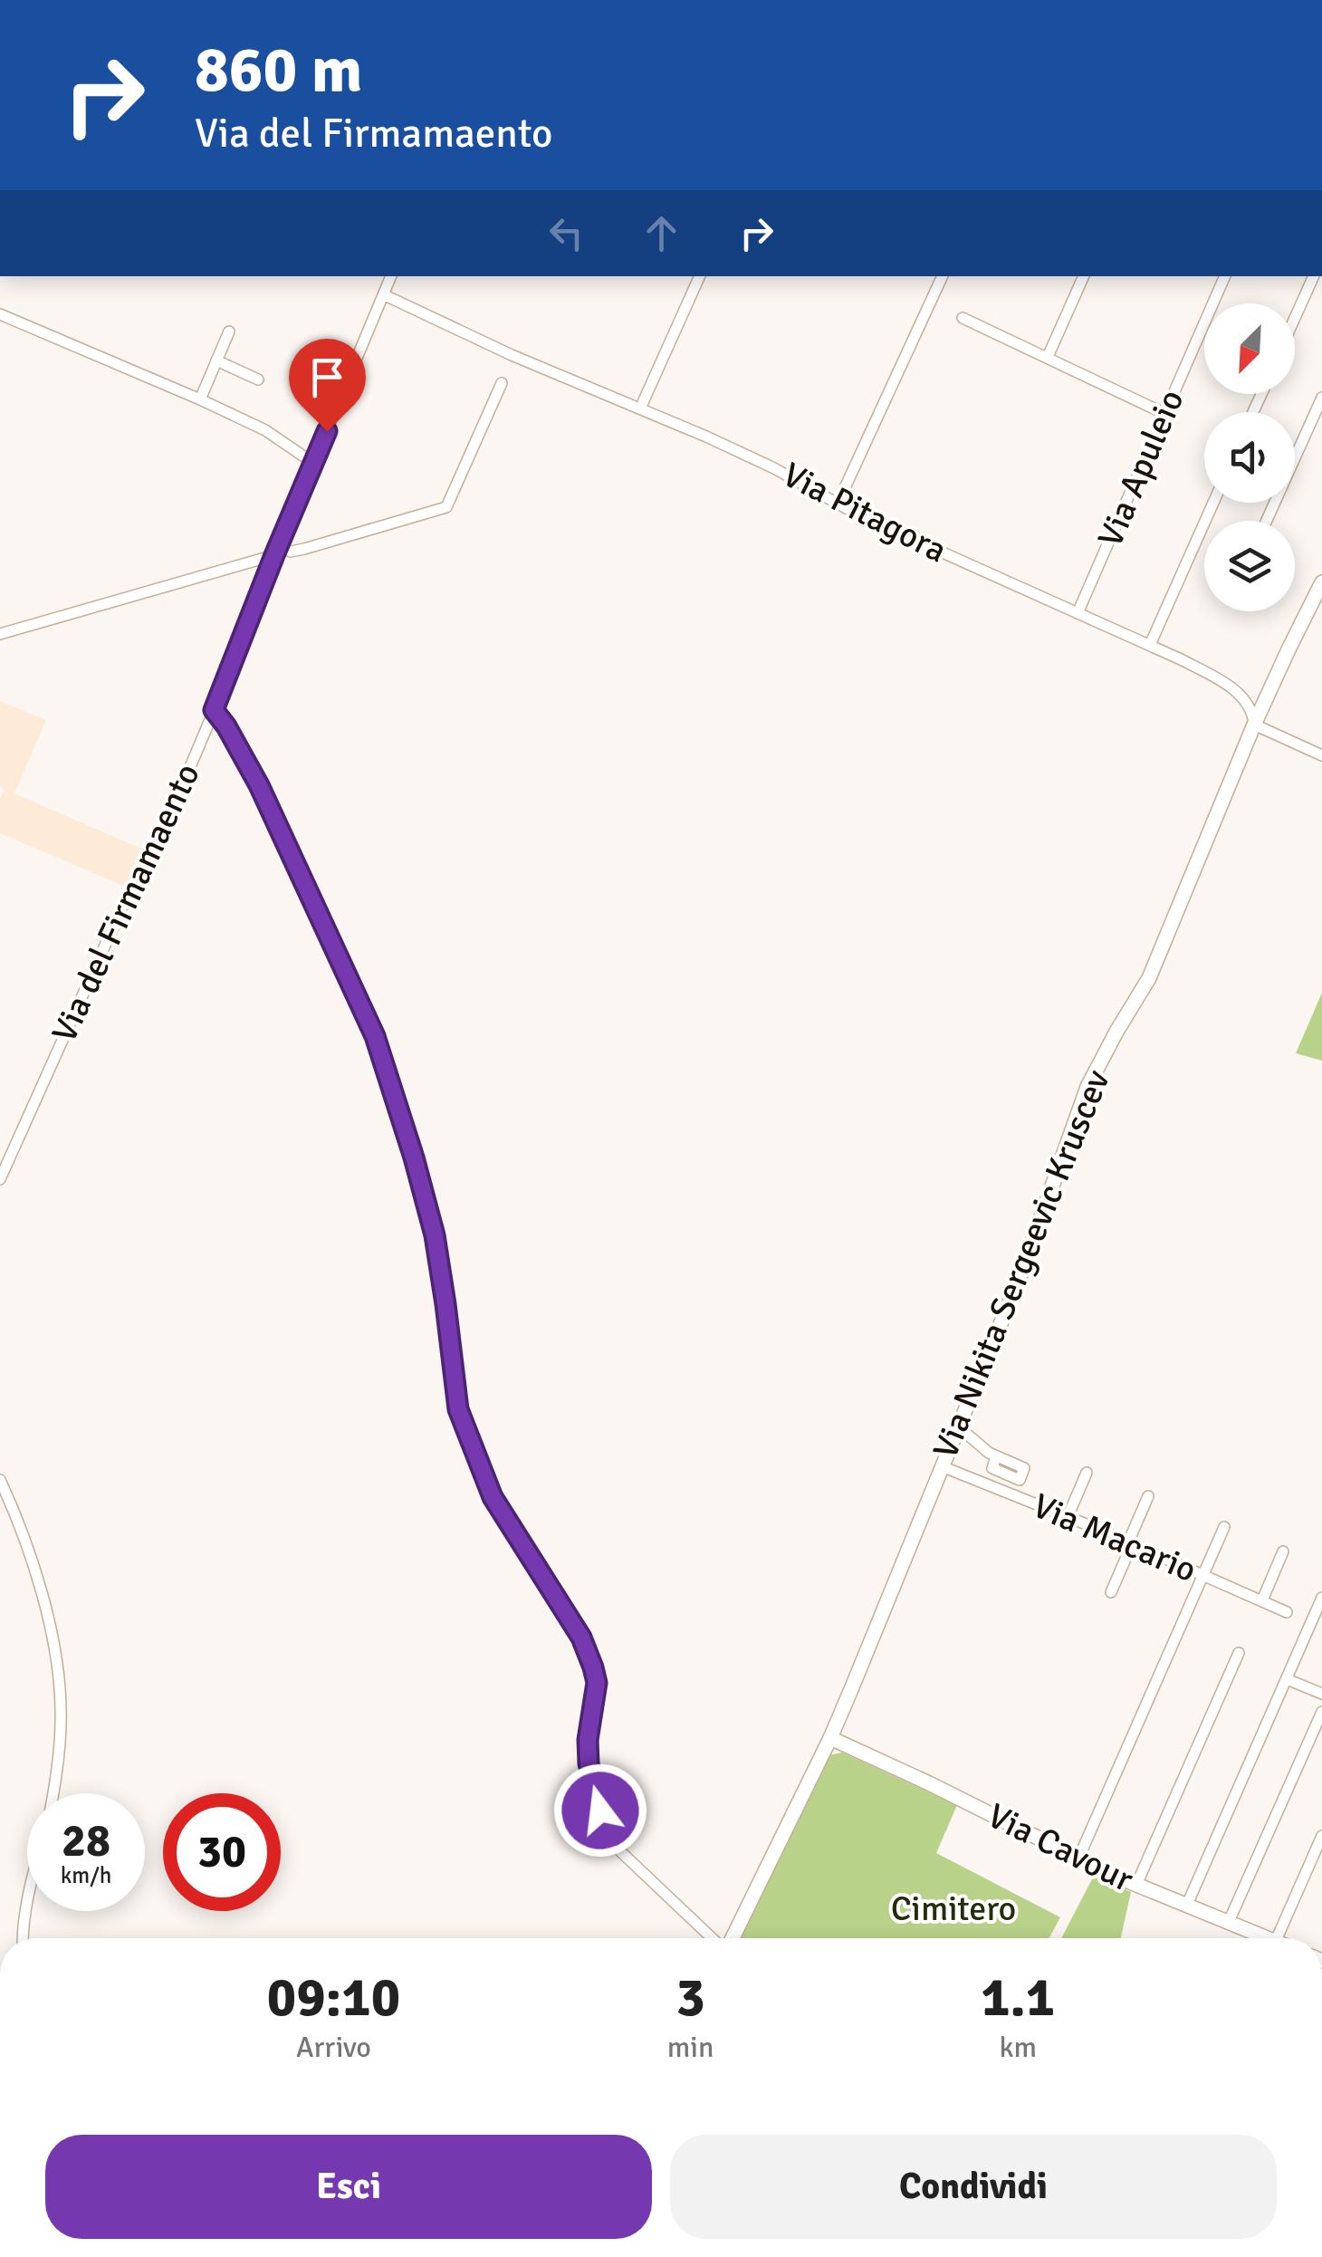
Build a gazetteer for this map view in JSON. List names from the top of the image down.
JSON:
{
  "streets": {
    "main road": ["Via Nikita Sergeevic Kruscev", "Via Cavour"],
    "street": [
      "Via Apuleio",
      "Via Pitagora",
      "Via del Firmamaento",
      "Via Macario"
    ]
  },
  "crossings": [
    ["Via Apuleio", "Via Pitagora"],
    ["Via Pitagora", "Via del Firmamaento"],
    ["Via Pitagora", "Via Nikita Sergeevic Kruscev"],
    ["Via Nikita Sergeevic Kruscev", "Via Macario"],
    ["Via Nikita Sergeevic Kruscev", "Via Cavour"]
  ],
  "parks": ["Cimitero"],
  "north": "bottom left",
  "page": {
    "turn": ["860 m", "Via del Firmamaento"],
    "speed": "28 km/h",
    "limit": "30",
    "eta": [
      "09:10",
      "Arrivo",
      "3",
      "min",
      "1.1",
      "km"
    ],
    "buttons": ["Esci", "Condividi"]
  }
}
